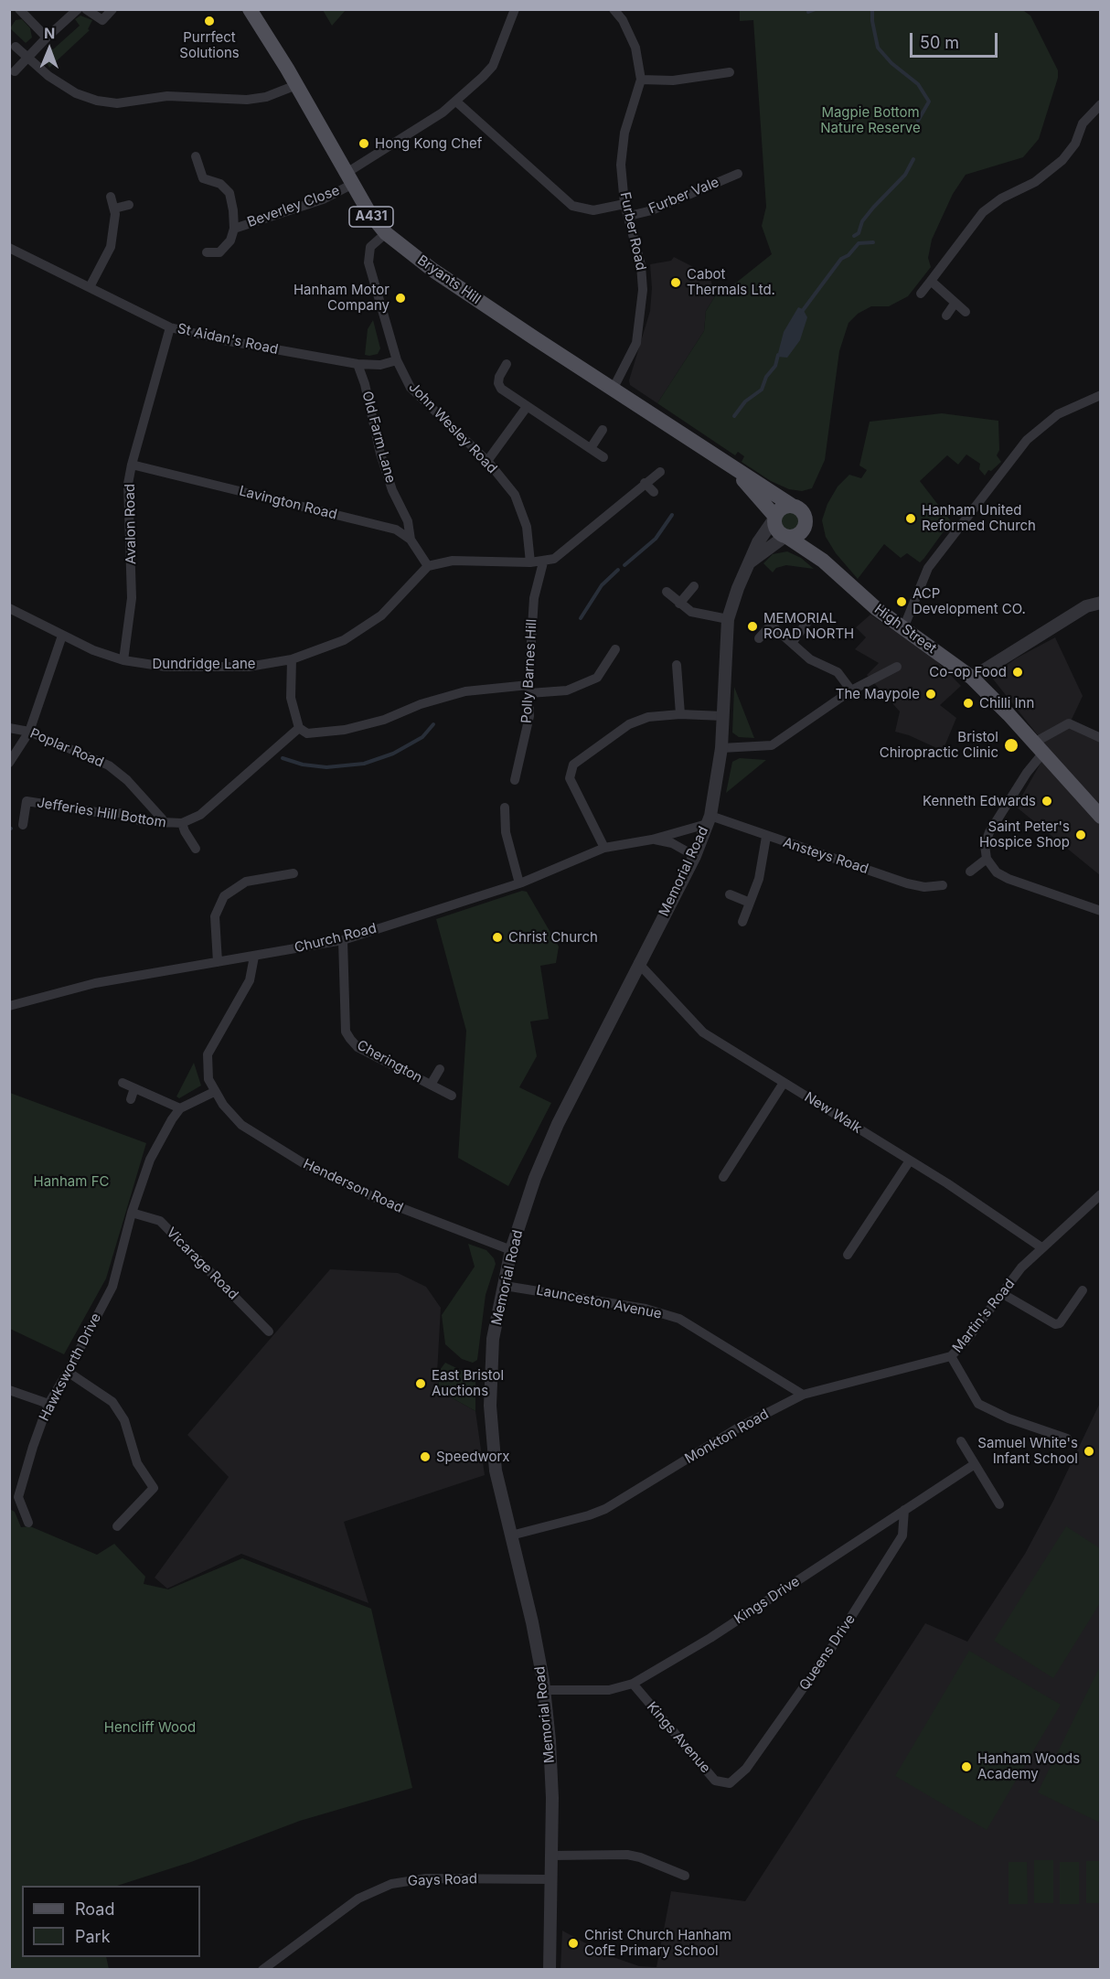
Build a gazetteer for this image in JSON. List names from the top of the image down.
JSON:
{
  "streets": {
    "main road": ["A431", "Bryants Hill", "High Street"],
    "street": [
      "Furber Vale",
      "Beverley Close",
      "Furber Road",
      "St Aidan's Road",
      "John Wesley Road",
      "Old Farm Lane",
      "Lavington Road",
      "Avalon Road",
      "Dundridge Lane",
      "Polly Barnes Hill",
      "Poplar Road",
      "Jefferies Hill Bottom",
      "Ansteys Road",
      "Memorial Road",
      "Church Road",
      "Cherington",
      "New Walk",
      "Henderson Road",
      "Vicarage Road",
      "Launceston Avenue",
      "Martin's Road",
      "Hawksworth Drive",
      "Monkton Road",
      "Kings Drive",
      "Queens Drive",
      "Kings Avenue",
      "Gays Road"
    ]
  },
  "crossings": [
    ["Furber Vale", "Furber Road"],
    ["Beverley Close", "Bryants Hill"],
    ["A431", "Bryants Hill"],
    ["A431", "High Street"],
    ["A431", "Memorial Road"],
    ["Furber Road", "Bryants Hill"],
    ["Bryants Hill", "John Wesley Road"],
    ["Bryants Hill", "High Street"],
    ["Bryants Hill", "Memorial Road"],
    ["St Aidan's Road", "John Wesley Road"],
    ["St Aidan's Road", "Old Farm Lane"],
    ["St Aidan's Road", "Avalon Road"],
    ["Old Farm Lane", "Lavington Road"],
    ["Lavington Road", "Avalon Road"],
    ["Lavington Road", "Dundridge Lane"],
    ["Avalon Road", "Dundridge Lane"],
    ["High Street", "Memorial Road"],
    ["Poplar Road", "Jefferies Hill Bottom"],
    ["Ansteys Road", "Memorial Road"],
    ["Ansteys Road", "Church Road"],
    ["Memorial Road", "Church Road"],
    ["Memorial Road", "New Walk"],
    ["Memorial Road", "Henderson Road"],
    ["Memorial Road", "Launceston Avenue"],
    ["Memorial Road", "Monkton Road"],
    ["Memorial Road", "Kings Drive"],
    ["Memorial Road", "Gays Road"],
    ["Church Road", "Cherington"],
    ["New Walk", "Martin's Road"],
    ["Vicarage Road", "Hawksworth Drive"],
    ["Launceston Avenue", "Monkton Road"],
    ["Martin's Road", "Monkton Road"],
    ["Kings Drive", "Queens Drive"],
    ["Kings Drive", "Kings Avenue"],
    ["Queens Drive", "Kings Avenue"]
  ],
  "parks": ["Magpie Bottom Nature Reserve", "Hanham FC", "Hencliff Wood"],
  "places": [
    "Purrfect Solutions",
    "Hong Kong Chef",
    "Cabot Thermals Ltd.",
    "Hanham Motor Company",
    "Hanham United Reformed Church",
    "ACP Development CO.",
    "MEMORIAL ROAD NORTH",
    "Co-op Food",
    "The Maypole",
    "Chilli Inn",
    "Bristol Chiropractic Clinic",
    "Kenneth Edwards",
    "Saint Peter's Hospice Shop",
    "Christ Church",
    "East Bristol Auctions",
    "Samuel White's Infant School",
    "Speedworx",
    "Hanham Woods Academy",
    "Christ Church Hanham CofE Primary School"
  ],
  "legend": ["Road", "Park"],
  "scale_bar": "50 m",
  "north": "top"
}
